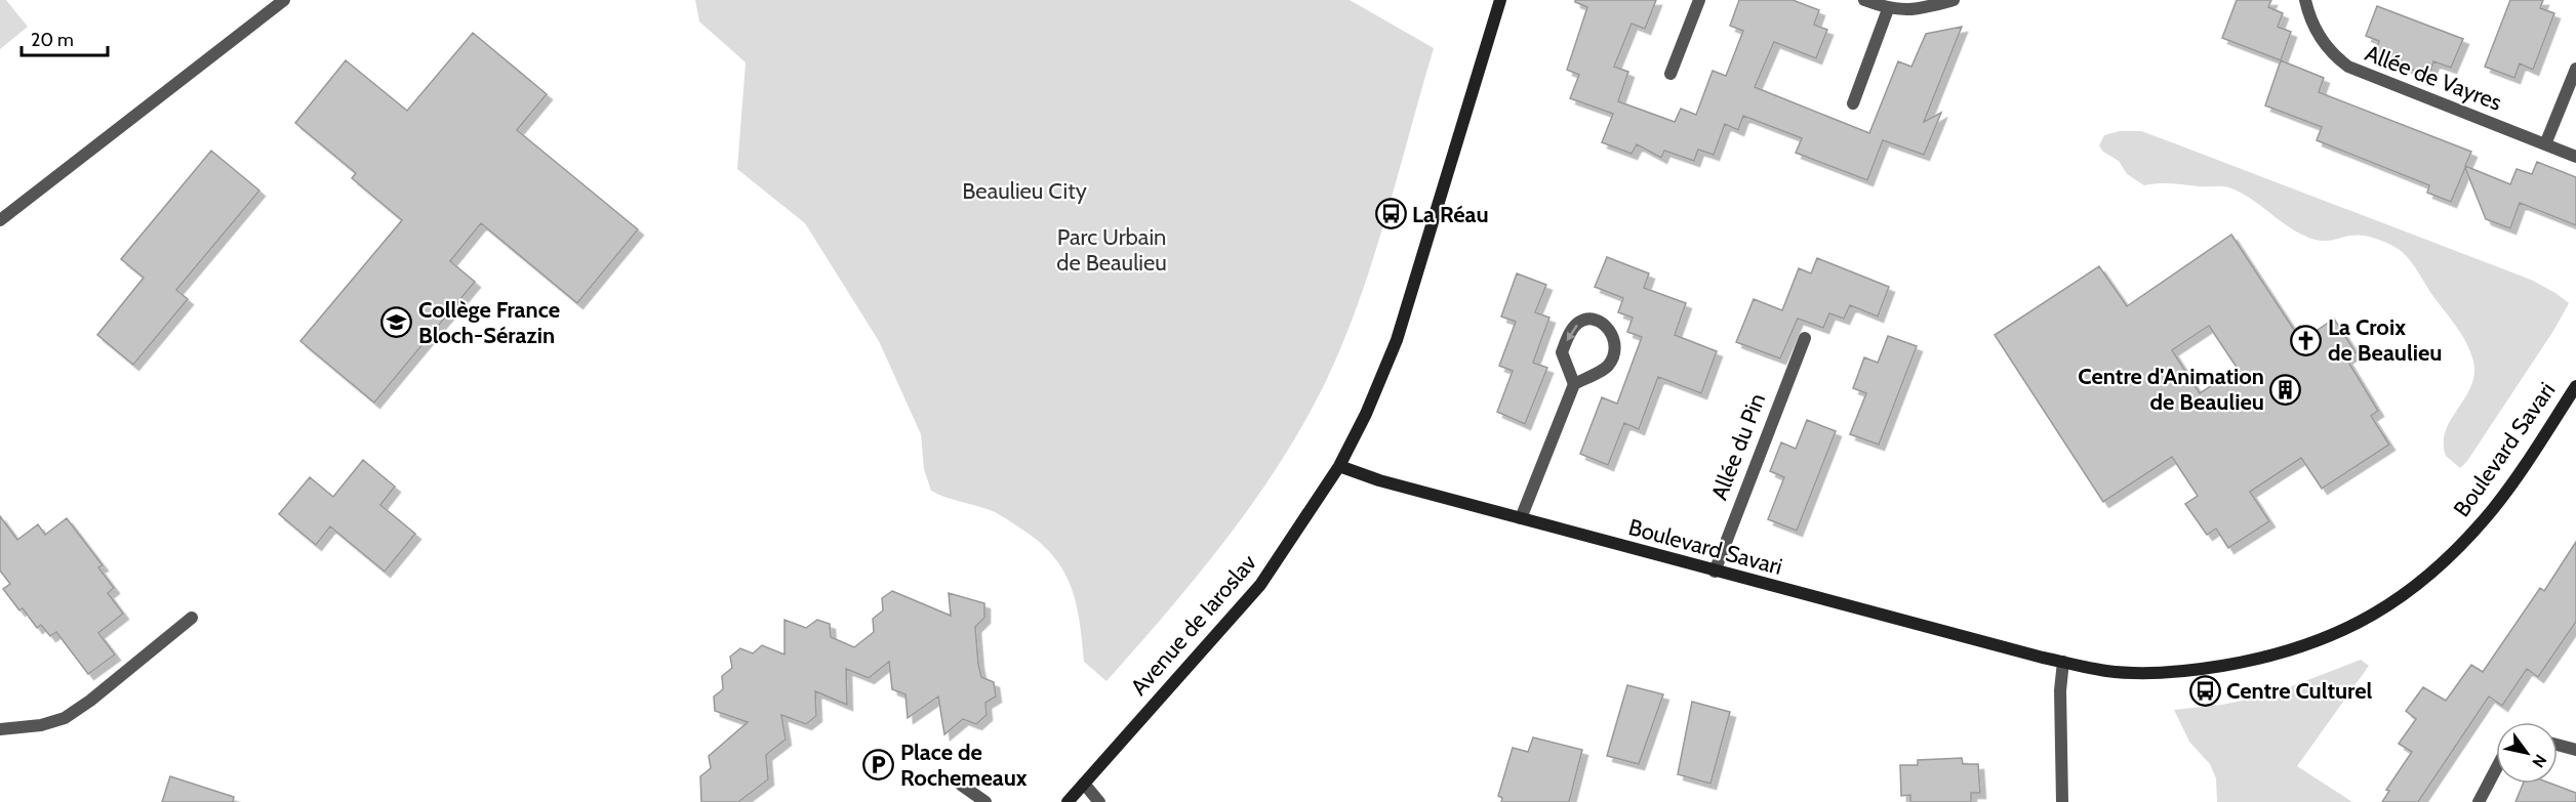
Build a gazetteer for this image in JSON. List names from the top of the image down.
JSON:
{
  "streets": {
    "street": [
      "Allée de Vayres",
      "Allée du Pin",
      "Boulevard Savari",
      "Avenue de Iaroslav"
    ]
  },
  "crossings": [
    ["Allée du Pin", "Boulevard Savari"],
    ["Boulevard Savari", "Avenue de Iaroslav"]
  ],
  "parks": ["Beaulieu City", "Parc Urbain de Beaulieu"],
  "places": {
    "bus stop": ["La Réau", "Centre Culturel"],
    "school or university": ["Collège France Bloch-Sérazin"],
    "church": ["La Croix de Beaulieu"],
    "building": ["Centre d'Animation de Beaulieu"],
    "parking": ["Place de Rochemeaux"]
  },
  "scale_bar": "20 m",
  "north": "bottom right"
}
